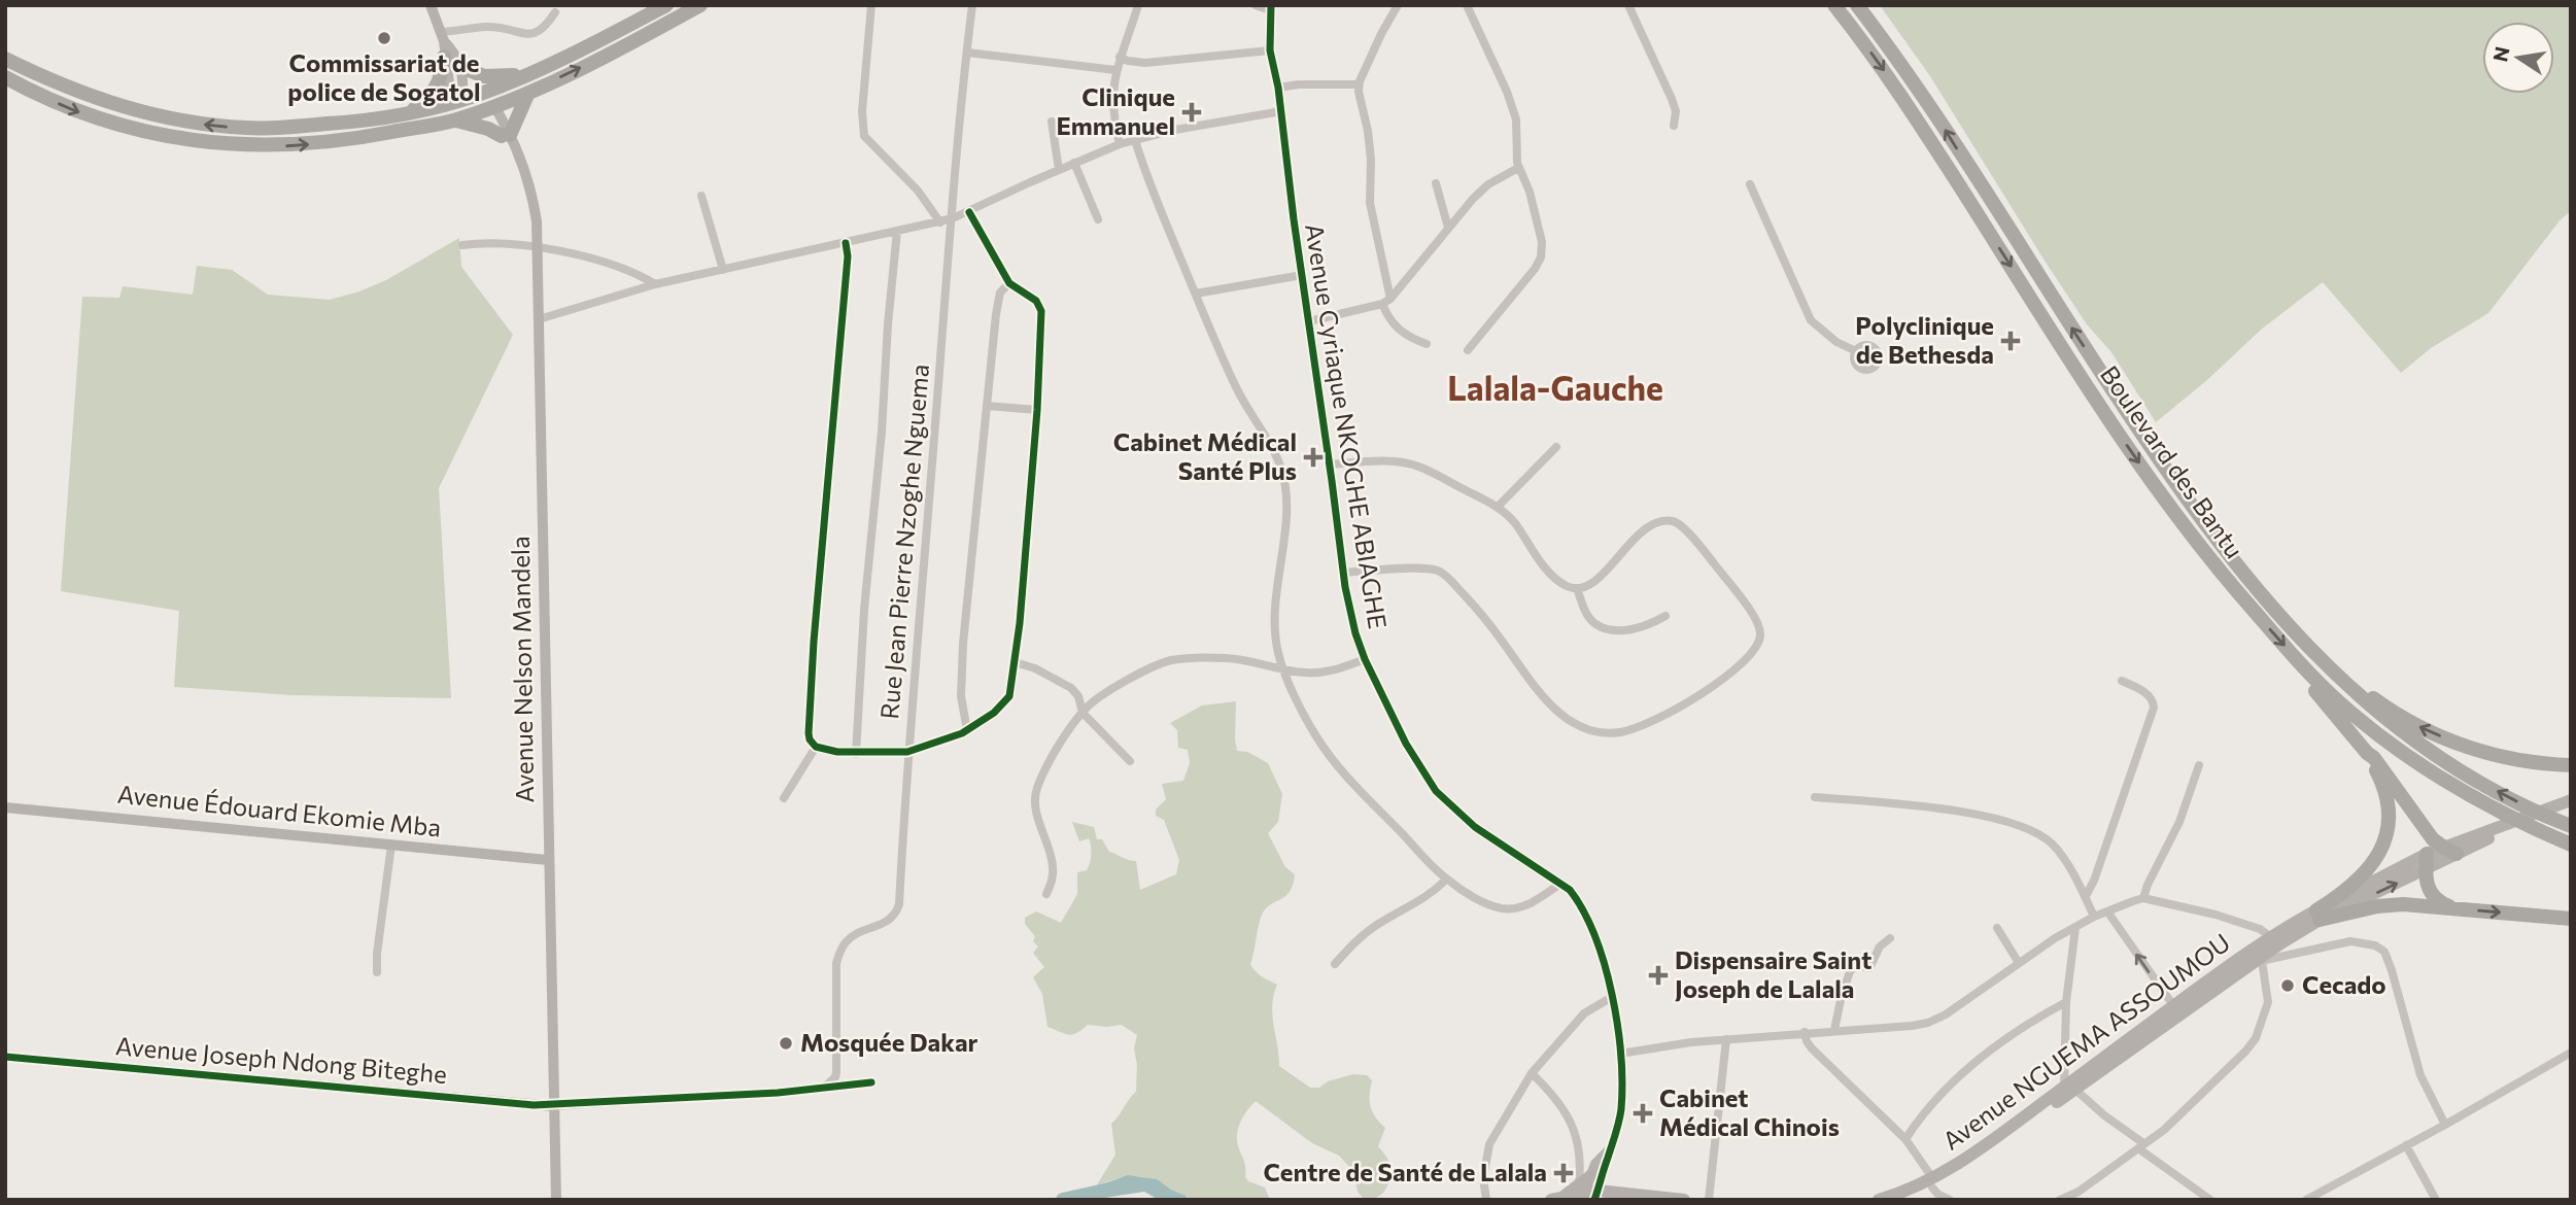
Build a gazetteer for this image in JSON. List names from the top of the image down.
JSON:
{
  "streets": {
    "highway": ["Boulevard des Bantu"],
    "main road": ["Avenue NGUEMA ASSOUMOU"],
    "street": [
      "Avenue Cyriaque NKOGHE ABIAGHE",
      "Rue Jean Pierre Nzoghe Nguema",
      "Avenue Nelson Mandela",
      "Avenue Édouard Ekomie Mba",
      "Avenue Joseph Ndong Biteghe"
    ]
  },
  "crossings": [
    ["Avenue Nelson Mandela", "Avenue Édouard Ekomie Mba"],
    ["Avenue Nelson Mandela", "Avenue Joseph Ndong Biteghe"]
  ],
  "districts": ["Lalala-Gauche"],
  "places": {
    "other": ["Commissariat de police de Sogatol", "Cecado", "Mosquée Dakar"],
    "health": [
      "Clinique Emmanuel",
      "Polyclinique de Bethesda",
      "Cabinet Médical Santé Plus",
      "Dispensaire Saint Joseph de Lalala",
      "Cabinet Médical Chinois",
      "Centre de Santé de Lalala"
    ]
  },
  "north": "left"
}
